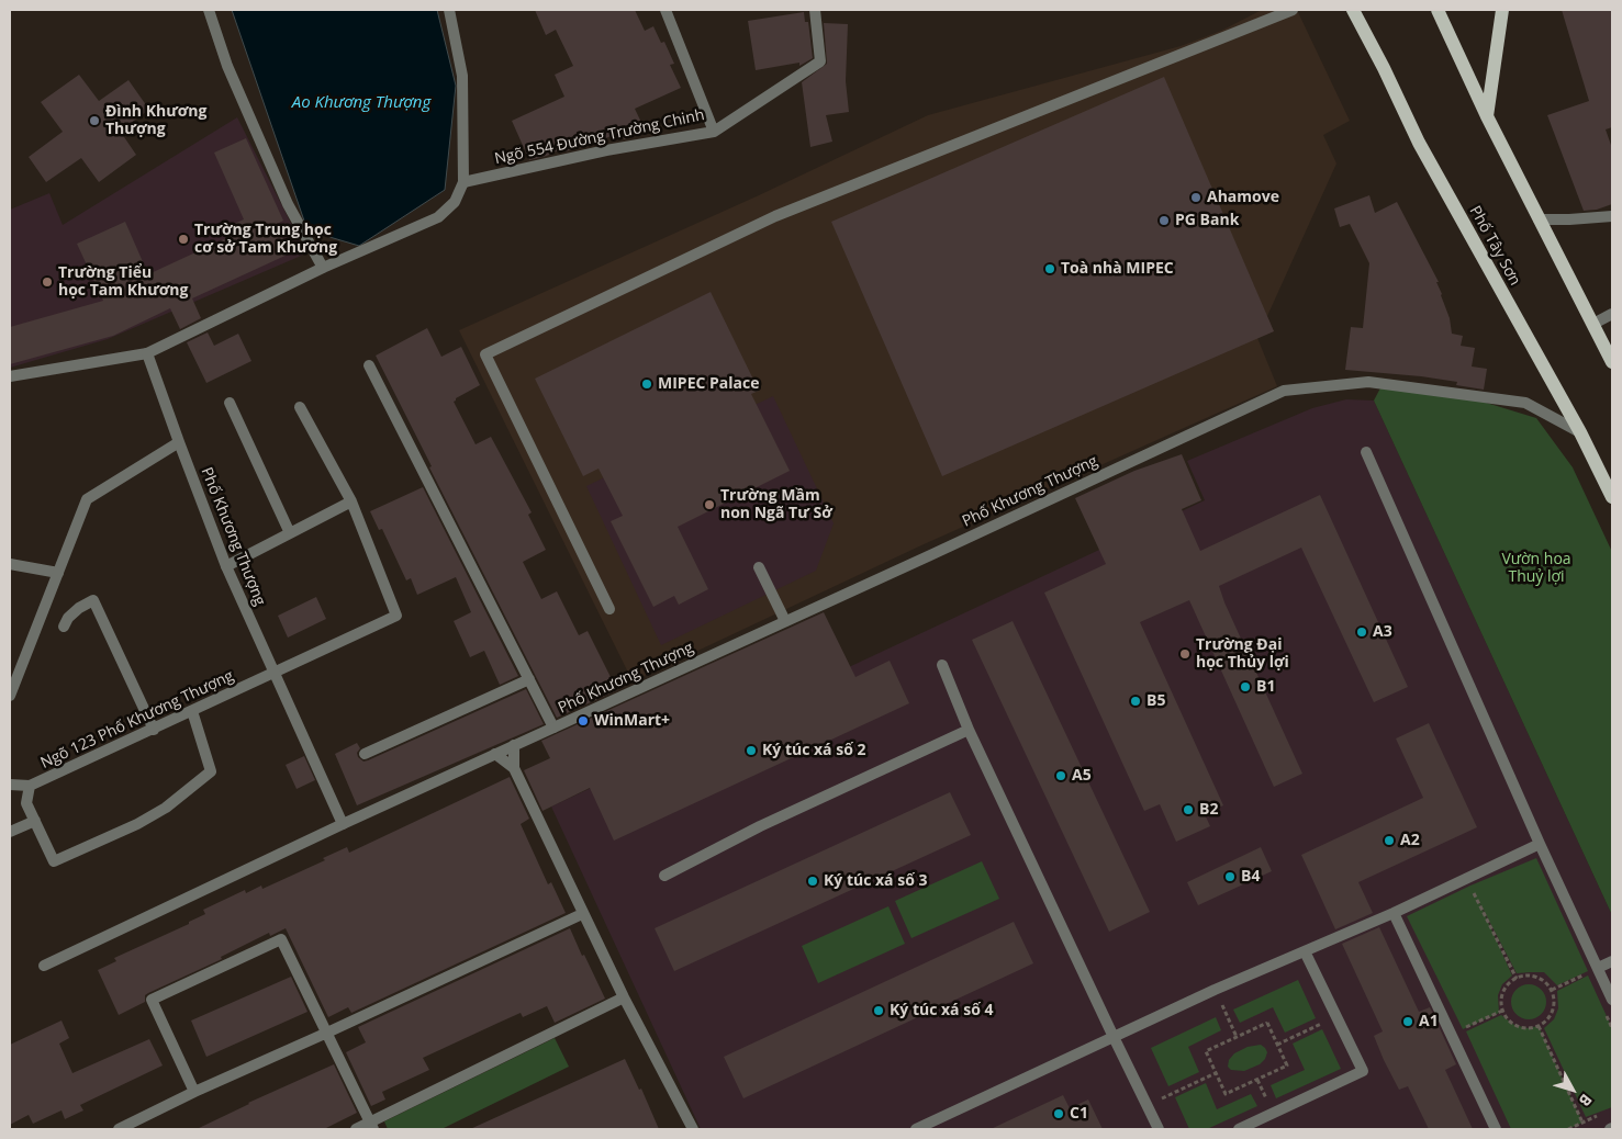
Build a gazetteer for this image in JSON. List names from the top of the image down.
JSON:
{
  "streets": {
    "main road": ["Phố Tây Sơn"],
    "street": ["Ngõ 554 Đường Trường Chinh", "Phố Khương Thượng", "Ngõ 123 Phố Khương Thượng"]
  },
  "crossings": [
    ["Phố Tây Sơn", "Phố Khương Thượng"],
    ["Phố Khương Thượng", "Ngõ 123 Phố Khương Thượng"]
  ],
  "water": ["Ao Khương Thượng"],
  "parks": ["Vườn hoa Thuỷ lợi"],
  "places": [
    "Đình Khương Thượng",
    "Ahamove",
    "PG Bank",
    "Trường Trung học cơ sở Tam Khương",
    "Toà nhà MIPEC",
    "Trường Tiểu học Tam Khương",
    "MIPEC Palace",
    "Trường Mầm non Ngã Tư Sở",
    "A3",
    "Trường Đại học Thủy lợi",
    "B1",
    "B5",
    "WinMart+",
    "Ký túc xá số 2",
    "A5",
    "B2",
    "A2",
    "B4",
    "Ký túc xá số 3",
    "Ký túc xá số 4",
    "A1",
    "C1"
  ],
  "north": "bottom right"
}
